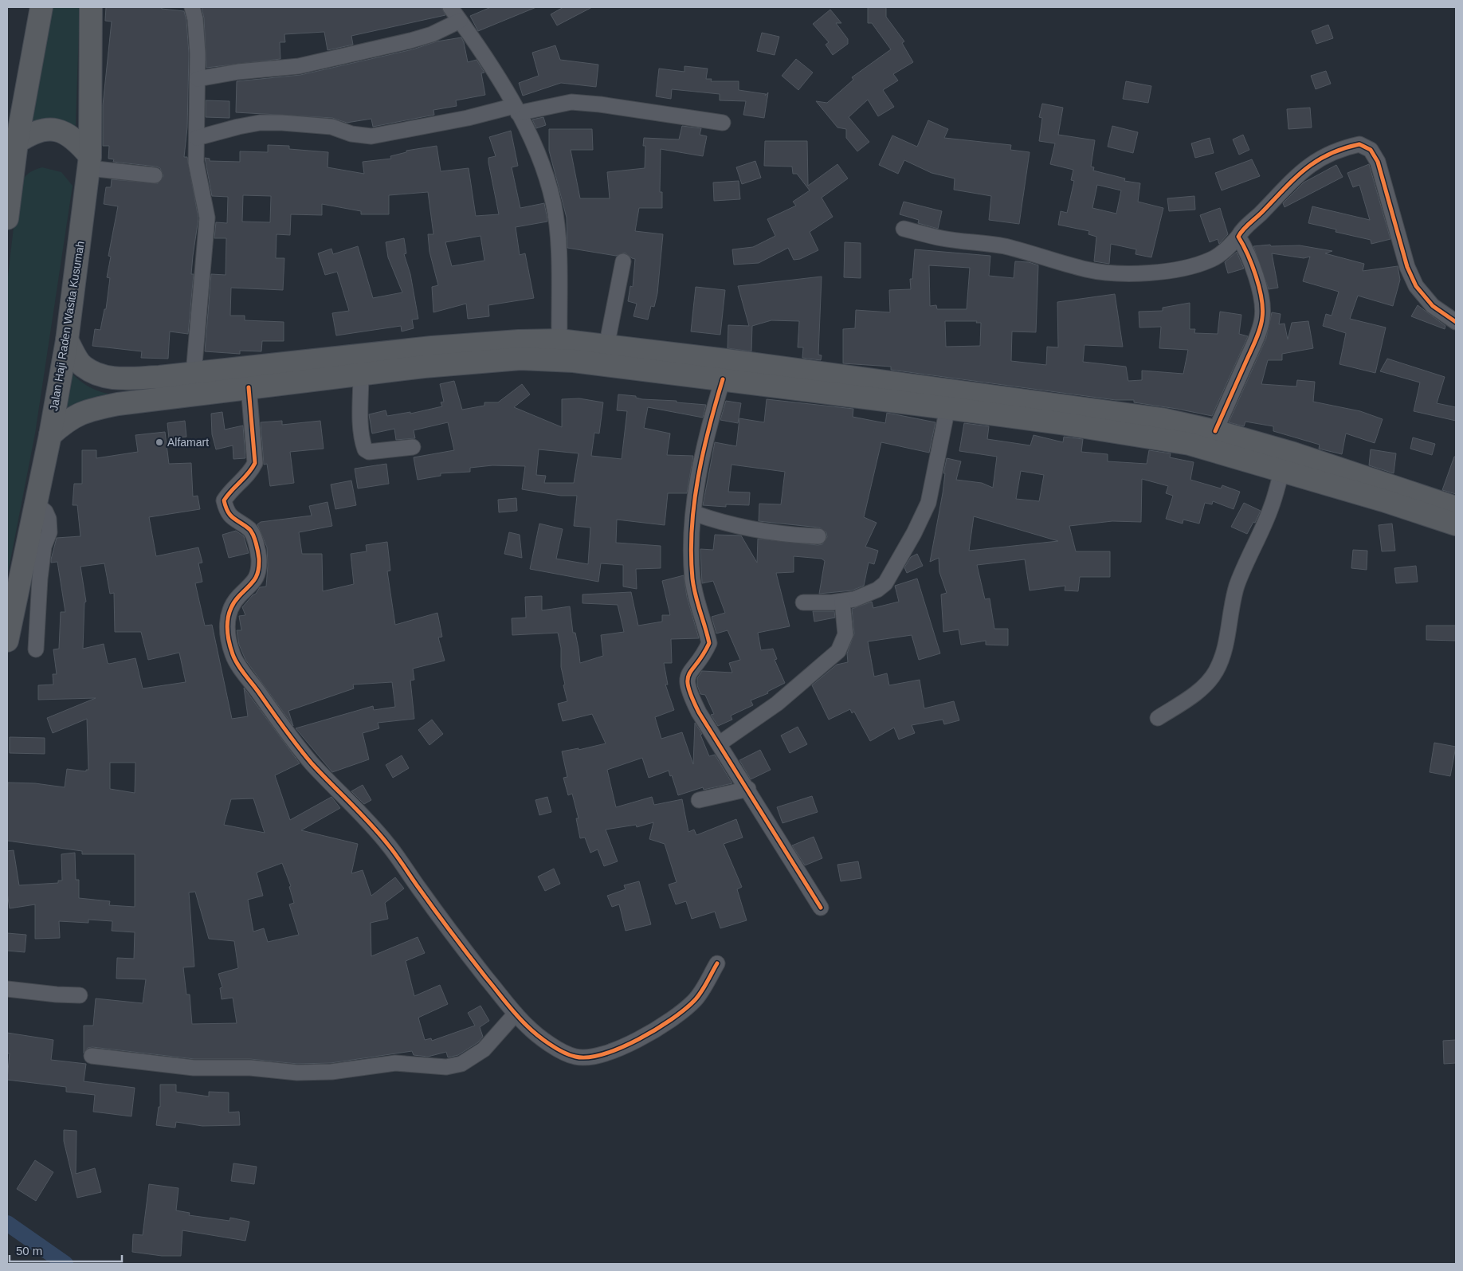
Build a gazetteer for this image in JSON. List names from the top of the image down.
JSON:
{
  "streets": {
    "highway": ["Jalan Haji Raden Wasita Kusumah"]
  },
  "places": ["Alfamart"],
  "scale_bar": "50 m"
}
